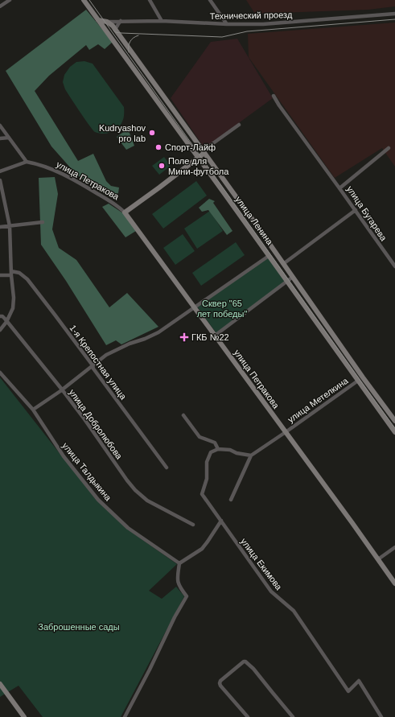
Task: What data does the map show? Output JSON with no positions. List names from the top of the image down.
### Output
{
  "streets": {
    "main road": ["улица Петракова", "улица Ленина"],
    "street": [
      "Технический проезд",
      "улица Бугарева",
      "1-я Крепостная улица",
      "улица Метелкина",
      "улица Добролюбова",
      "улица Талдыкина",
      "улица Екимова"
    ]
  },
  "crossings": [
    ["Технический проезд", "улица Ленина"],
    ["улица Петракова", "улица Метелкина"],
    ["улица Ленина", "улица Метелкина"]
  ],
  "parks": ["Сквер \"65 лет победы\"", "Заброшенные сады"],
  "places": {
    "other": ["Kudryashov pro lab", "Спорт-Лайф", "Поле для Мини-футбола"],
    "health": ["ГКБ №22"]
  }
}
